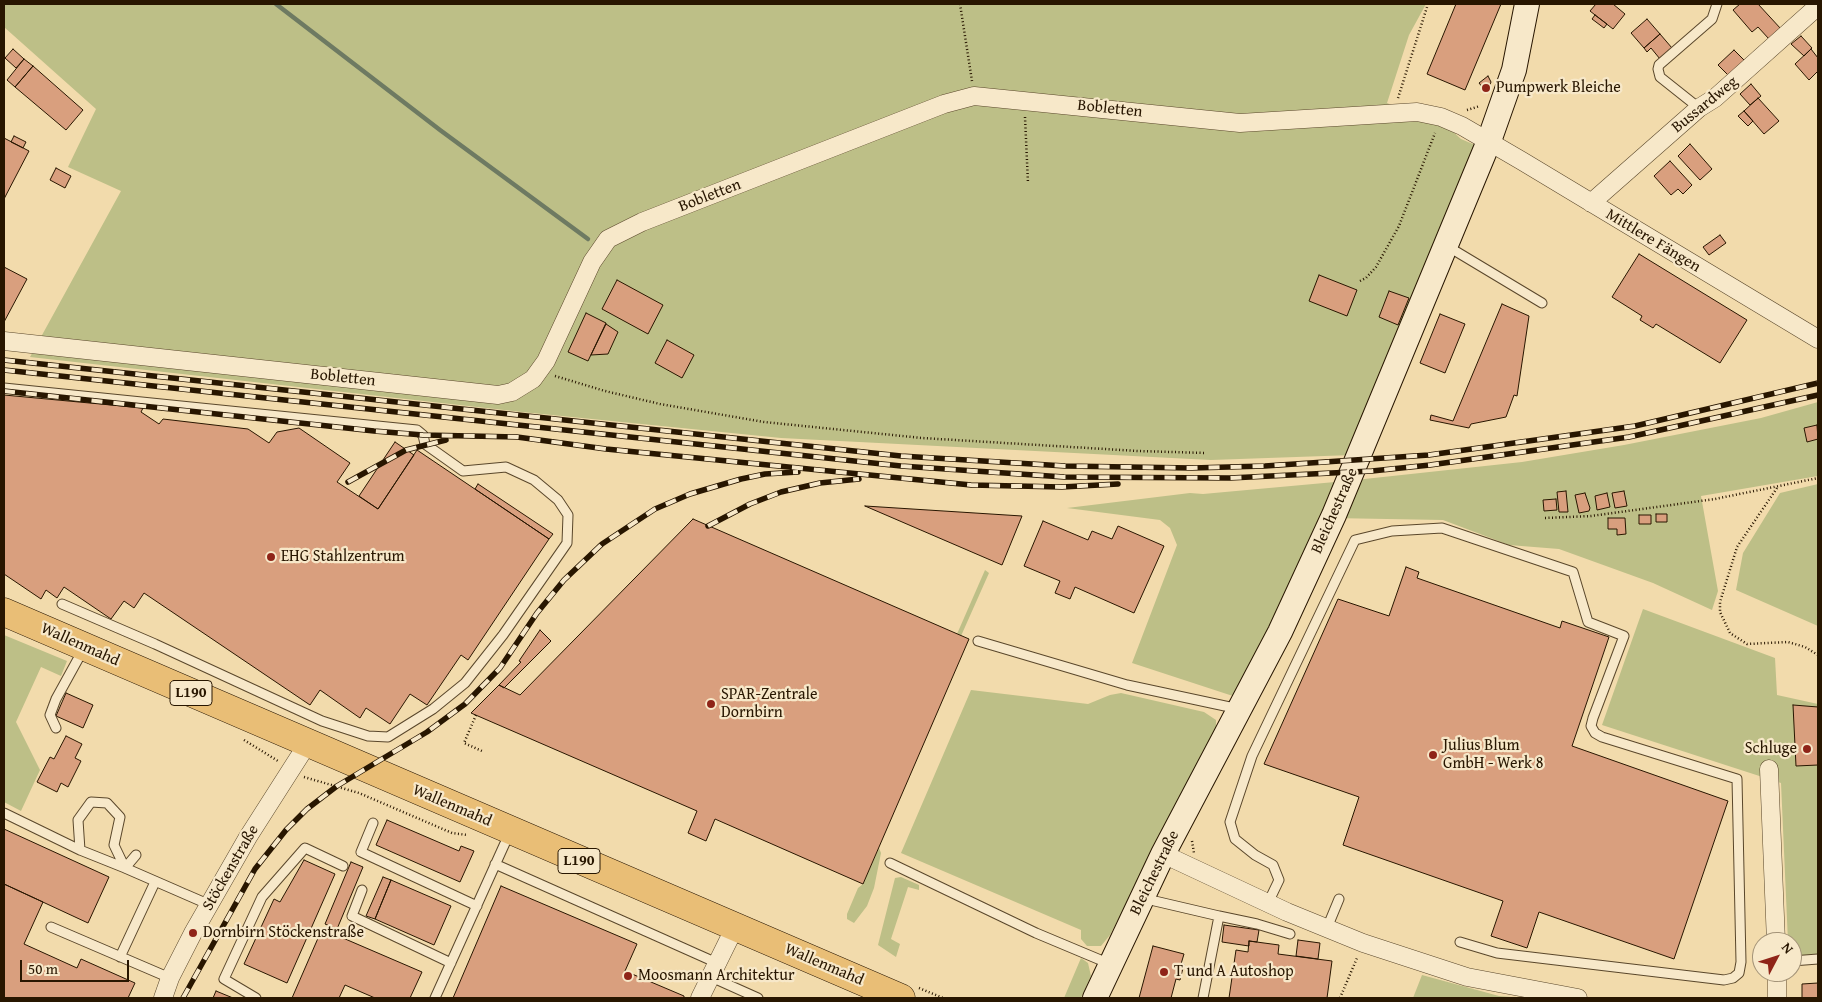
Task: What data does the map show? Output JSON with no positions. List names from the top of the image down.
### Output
{
  "streets": {
    "main road": ["Bleichestraße", "Wallenmahd", "L190"],
    "street": [
      "Bussardweg",
      "Bobletten",
      "Mittlere Fängen",
      "Stöckenstraße"
    ]
  },
  "crossings": [
    ["Bussardweg", "Mittlere Fängen"],
    ["Bobletten", "Mittlere Fängen"],
    ["Bobletten", "Bleichestraße"],
    ["Mittlere Fängen", "Bleichestraße"],
    ["Wallenmahd", "Stöckenstraße"]
  ],
  "places": [
    "Pumpwerk Bleiche",
    "EHG Stahlzentrum",
    "SPAR-Zentrale Dornbirn",
    "Schluge",
    "Julius Blum GmbH - Werk 8",
    "Dornbirn Stöckenstraße",
    "T und A Autoshop",
    "Moosmann Architektur"
  ],
  "scale_bar": "50 m",
  "north": "top right"
}
